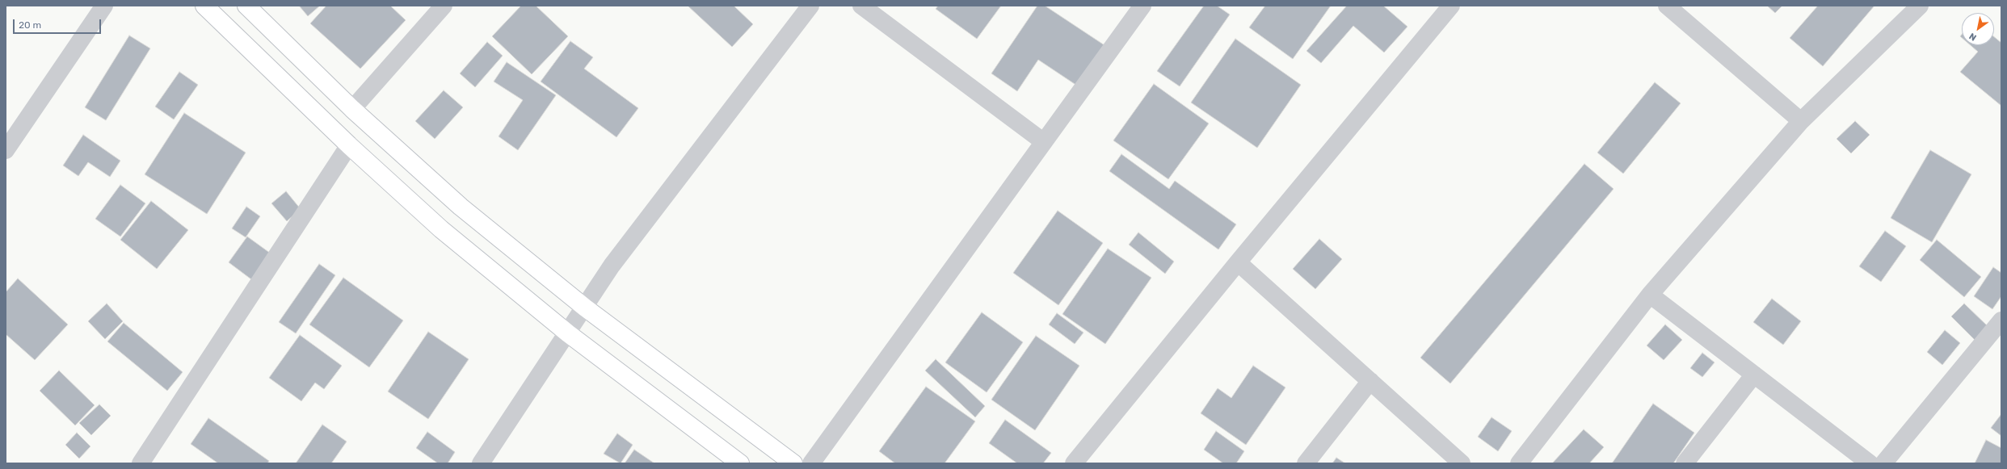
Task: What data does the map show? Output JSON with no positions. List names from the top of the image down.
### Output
{
  "scale_bar": "20 m",
  "north": "bottom left"
}
